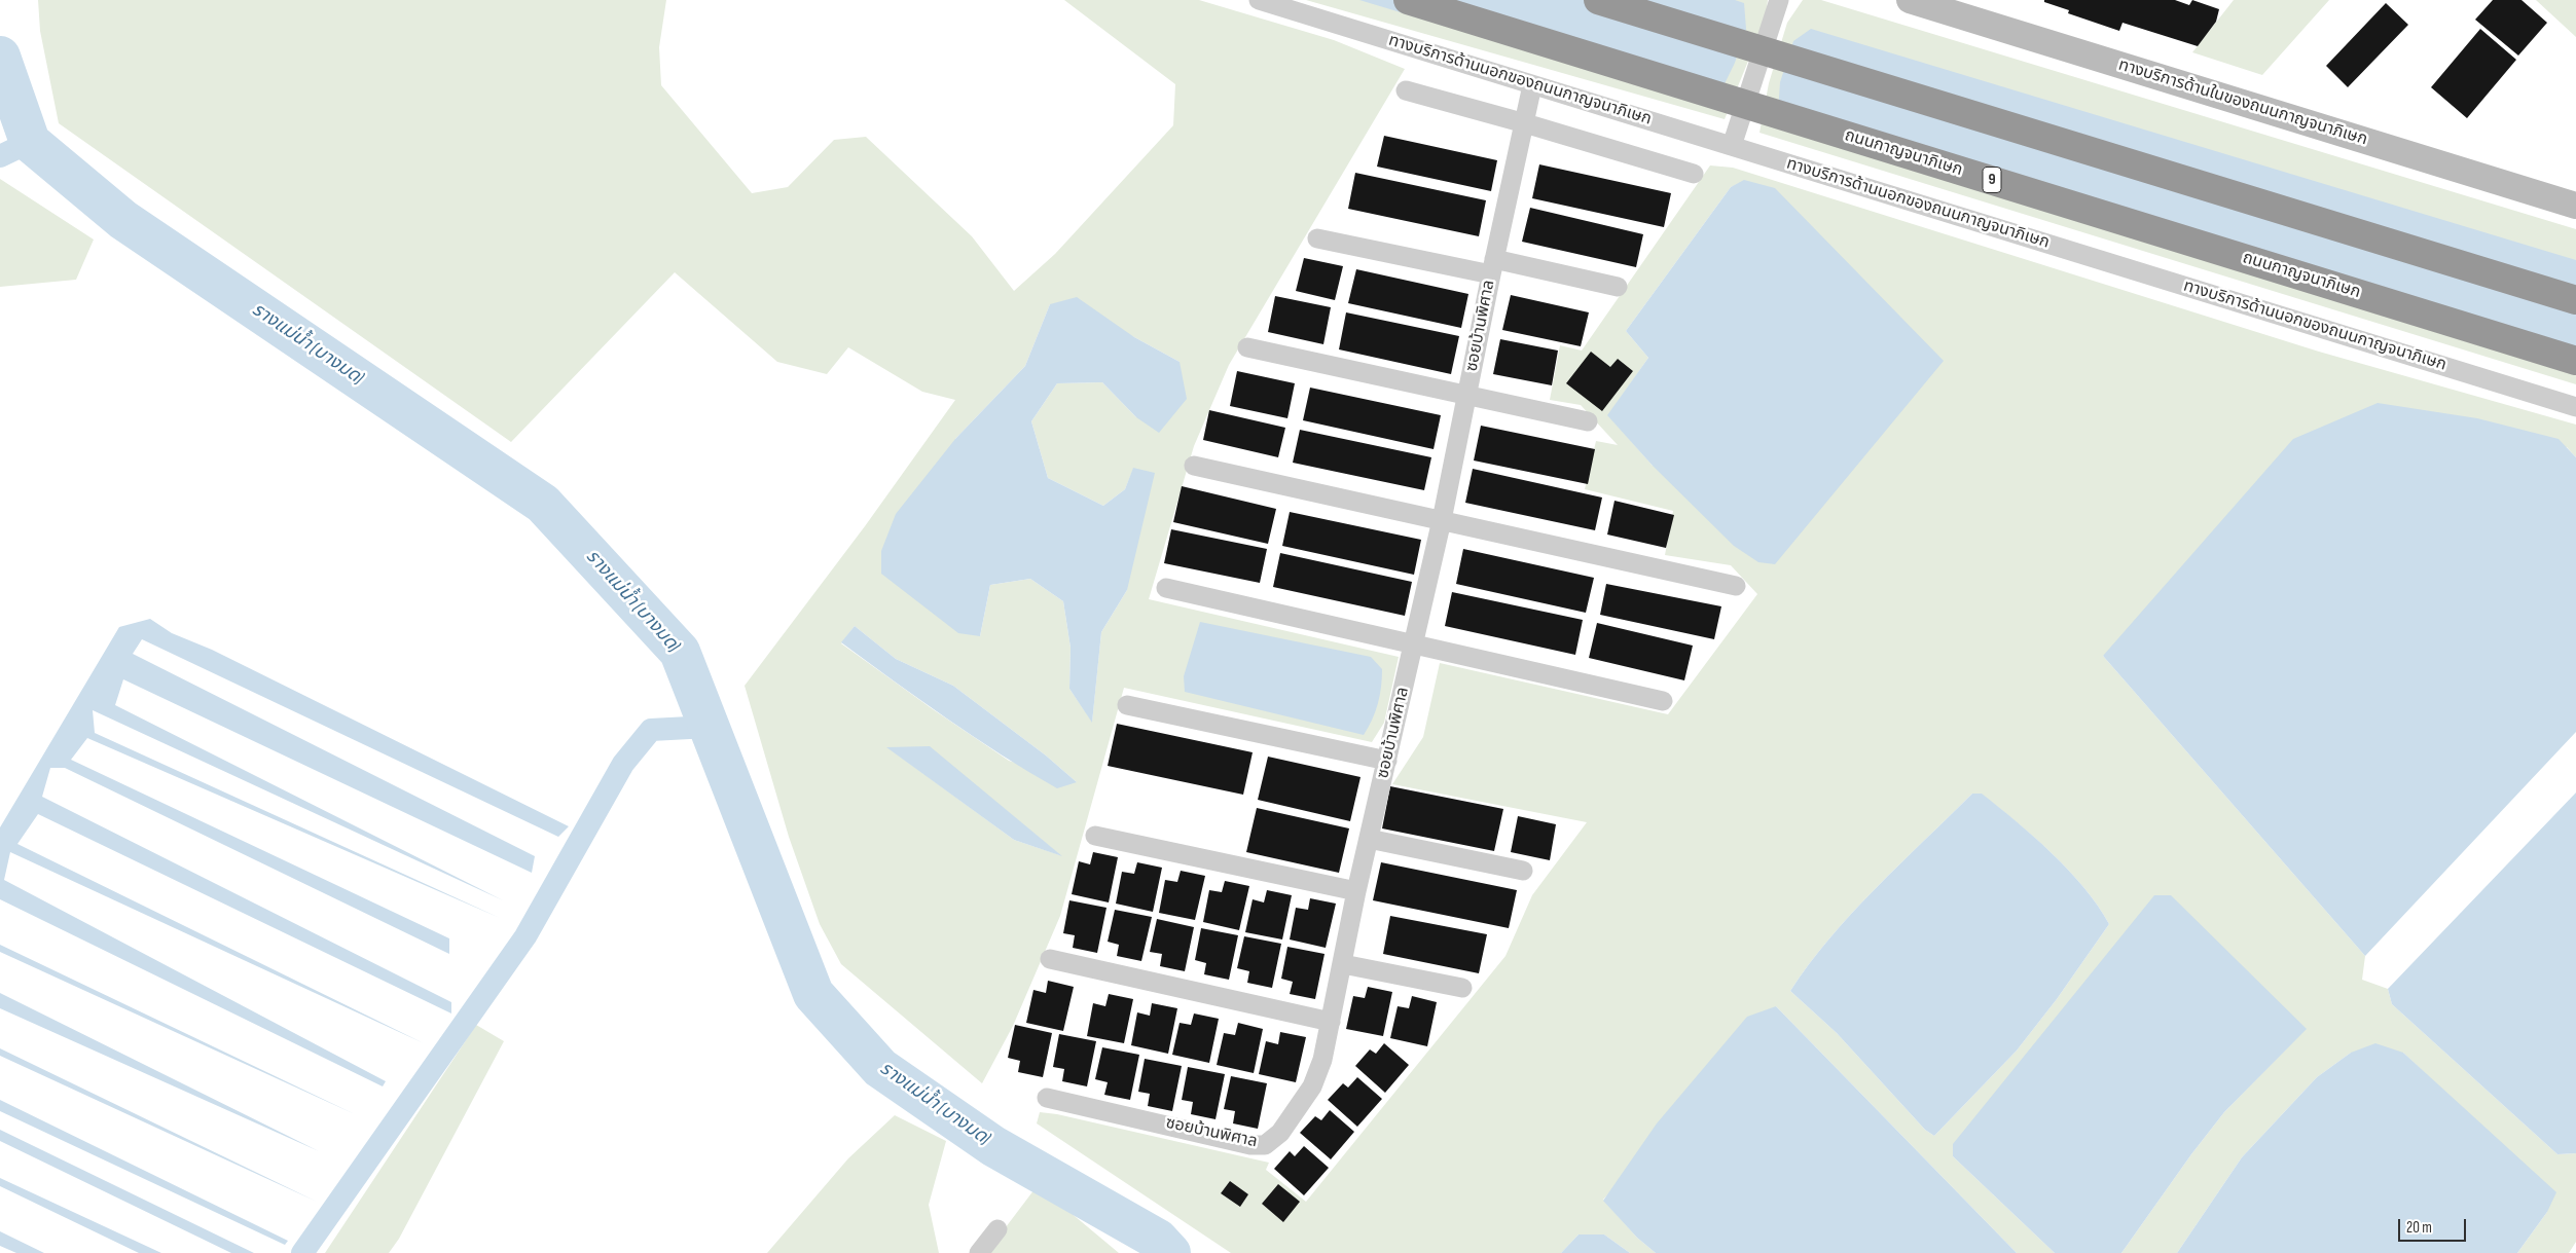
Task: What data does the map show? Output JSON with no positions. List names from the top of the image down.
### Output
{
  "streets": {
    "highway": ["ถนนกาญจนาภิเษก", "9"],
    "main road": ["ทางบริการด้านในของถนนกาญจนาภิเษก"],
    "street": ["ทางบริการด้านนอกของถนนกาญจนาภิเษก", "ซอยบ้านพิศาล"]
  },
  "crossings": [
    ["ทางบริการด้านนอกของถนนกาญจนาภิเษก", "ซอยบ้านพิศาล"]
  ],
  "water": ["รางแม่น้ำ (บางมด)"],
  "scale_bar": "20 m"
}
